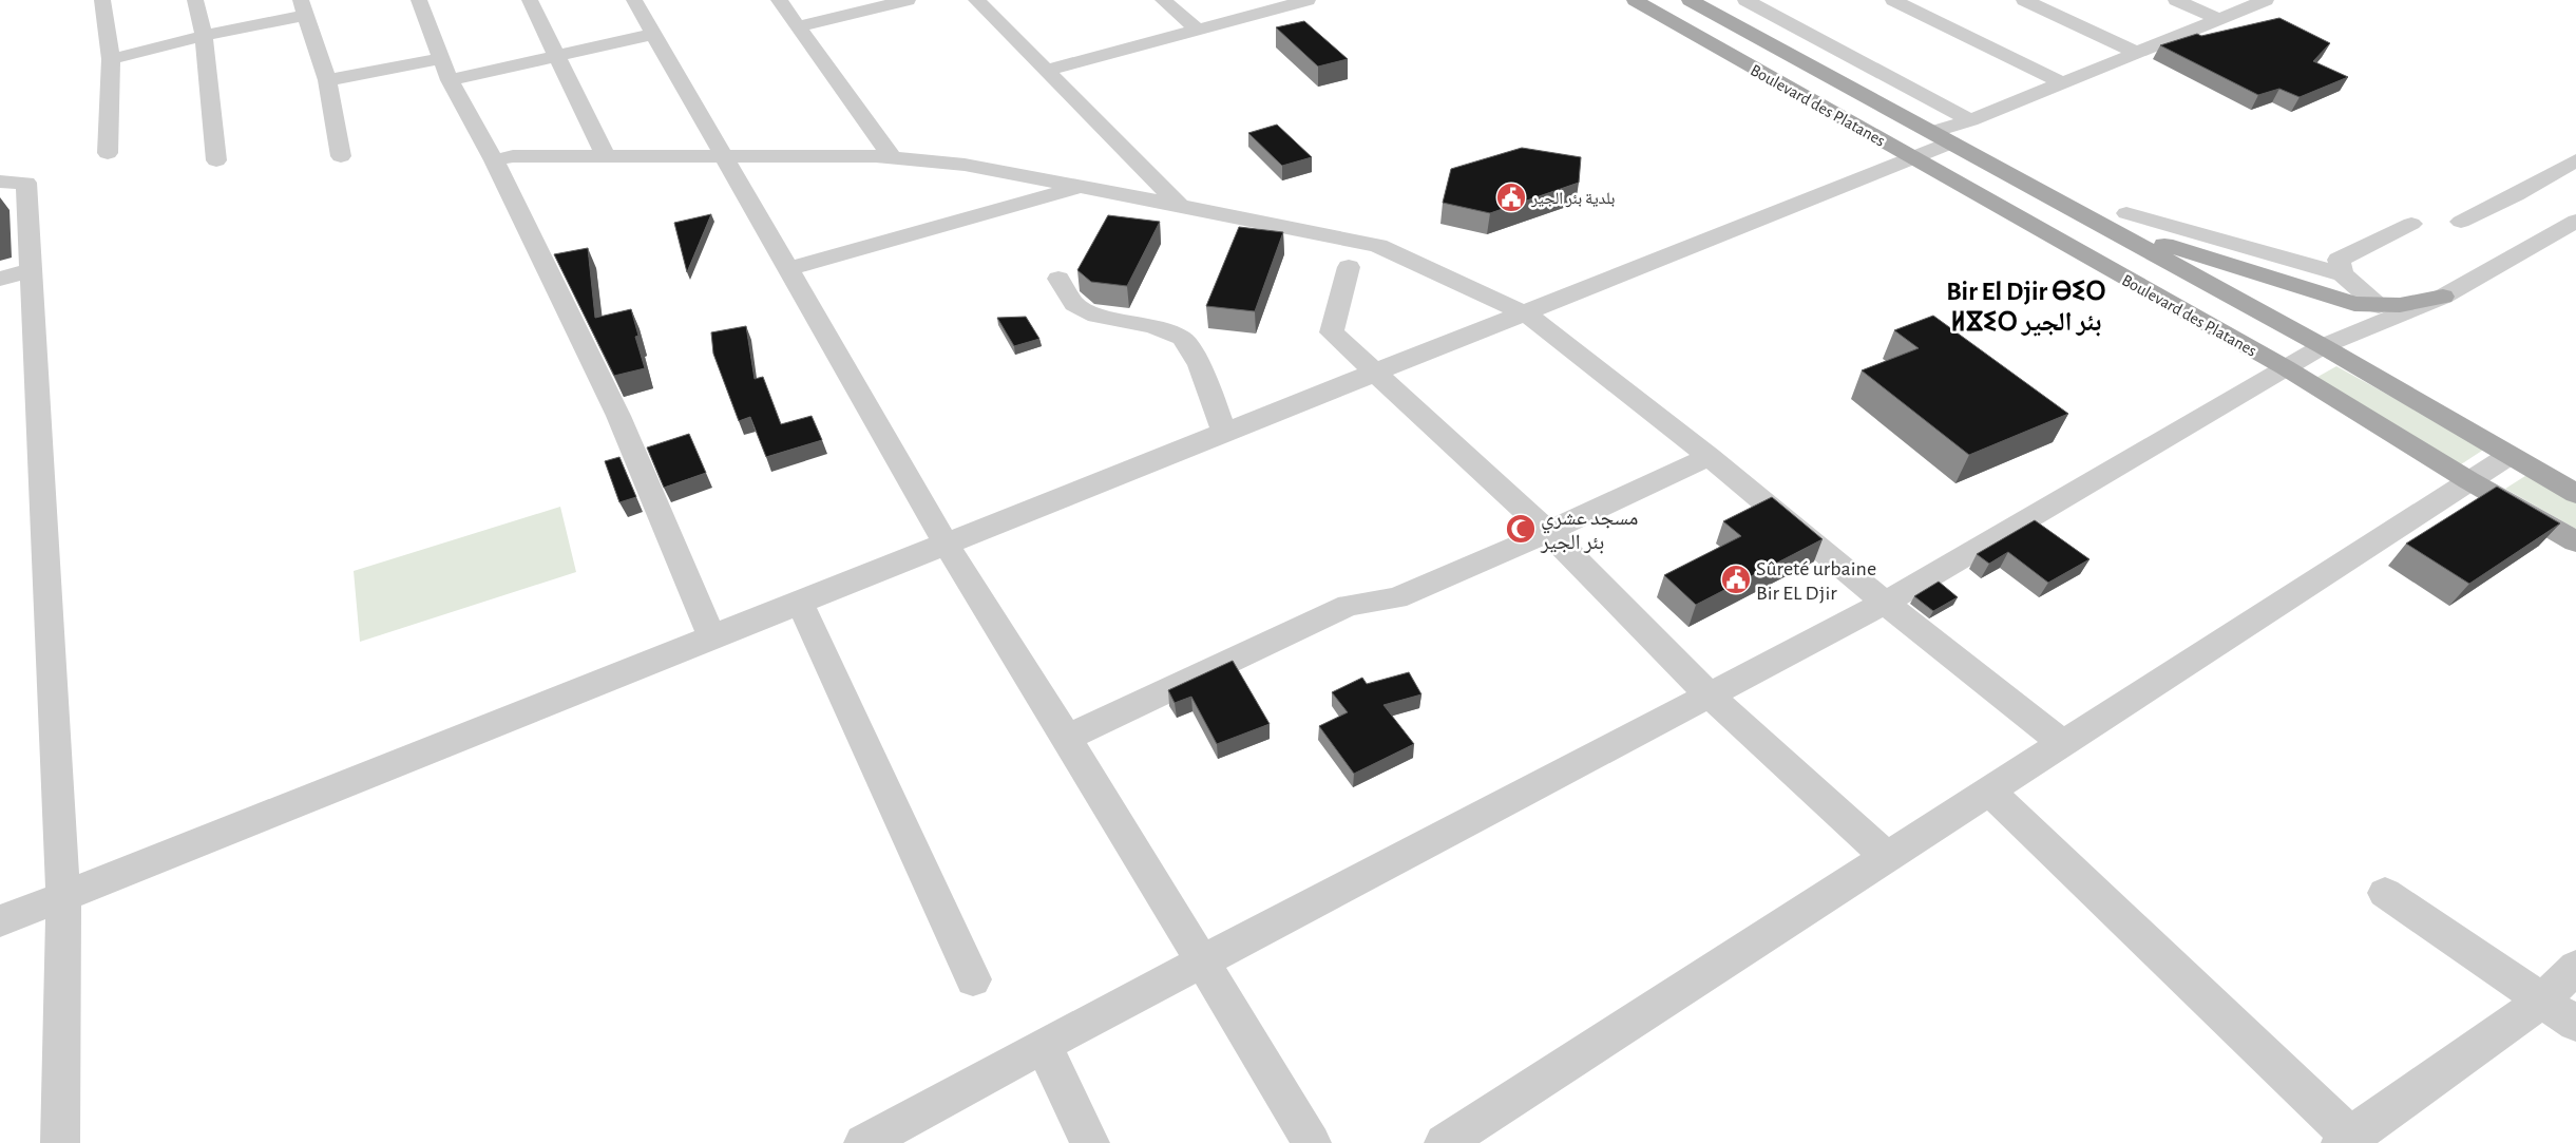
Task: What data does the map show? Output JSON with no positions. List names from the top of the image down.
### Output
{
  "streets": {
    "main road": ["Boulevard des Platanes"]
  },
  "districts": ["Bir El Djir ⴱⵉⵔ ⵍⴵⵉⵔ بئر الجير"],
  "places": {
    "public building": ["بلدية بئر الجير", "Sûreté urbaine Bir EL Djir"],
    "mosque": ["مسجد عشري بئر الجير"]
  }
}
